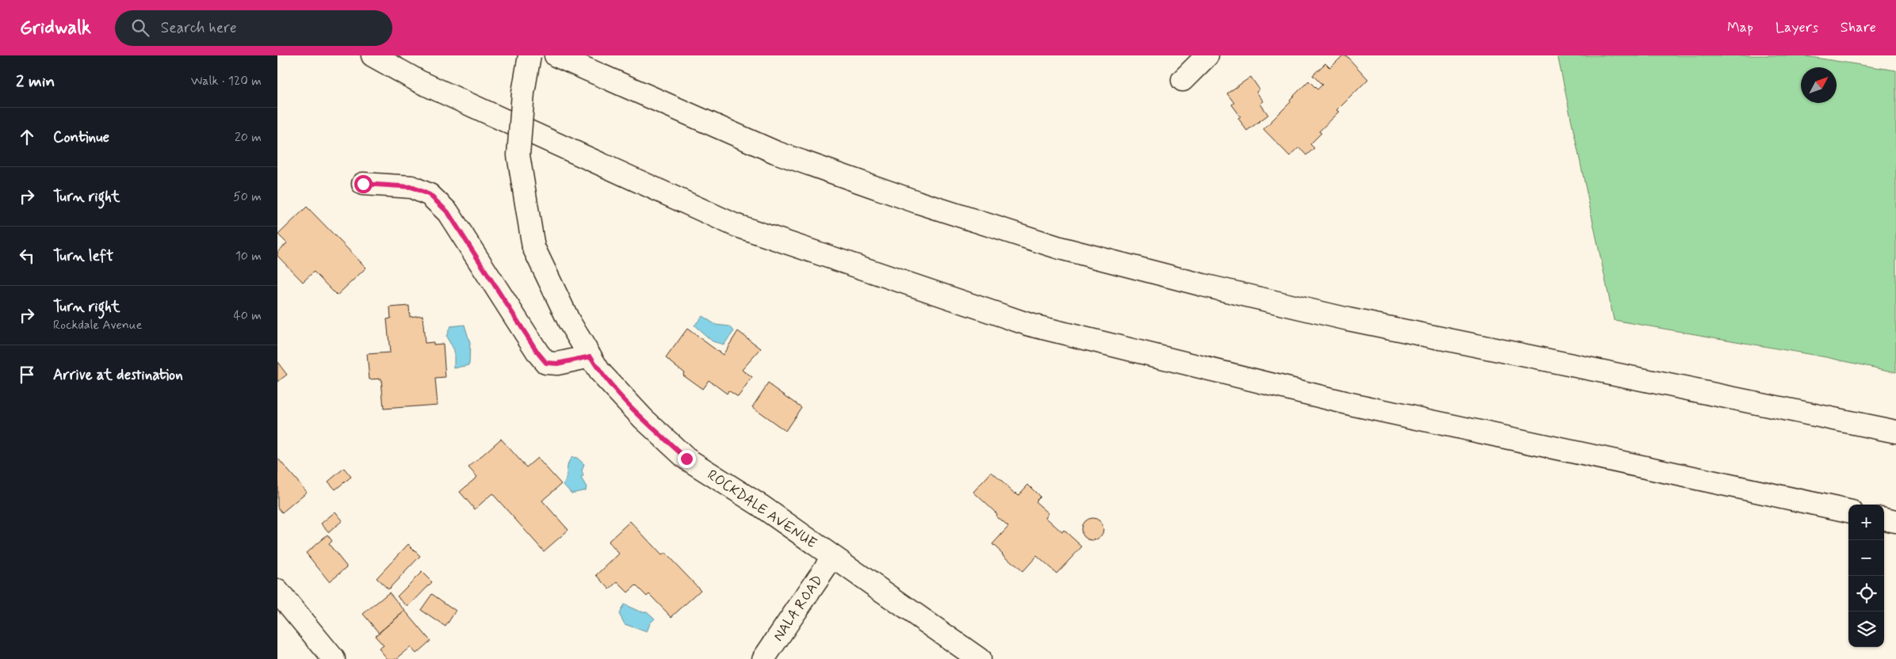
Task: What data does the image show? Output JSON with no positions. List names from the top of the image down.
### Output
{
  "streets": {
    "main road": ["ROCKDALE AVENUE", "NALA ROAD"]
  },
  "crossings": [
    ["ROCKDALE AVENUE", "NALA ROAD"]
  ],
  "north": "top right",
  "page": {
    "header": "Gridwalk",
    "search": "Search here",
    "nav": ["Map", "Layers", "Share"],
    "heading": ["2 min", "Walk · 120 m"],
    "list": [
      ["Continue", "20 m"],
      ["Turn right", "50 m"],
      ["Turn left", "10 m"],
      ["Turn right", "Rockdale Avenue", "40 m"],
      "Arrive at destination"
    ],
    "map_buttons": ["+", "−"]
  }
}
